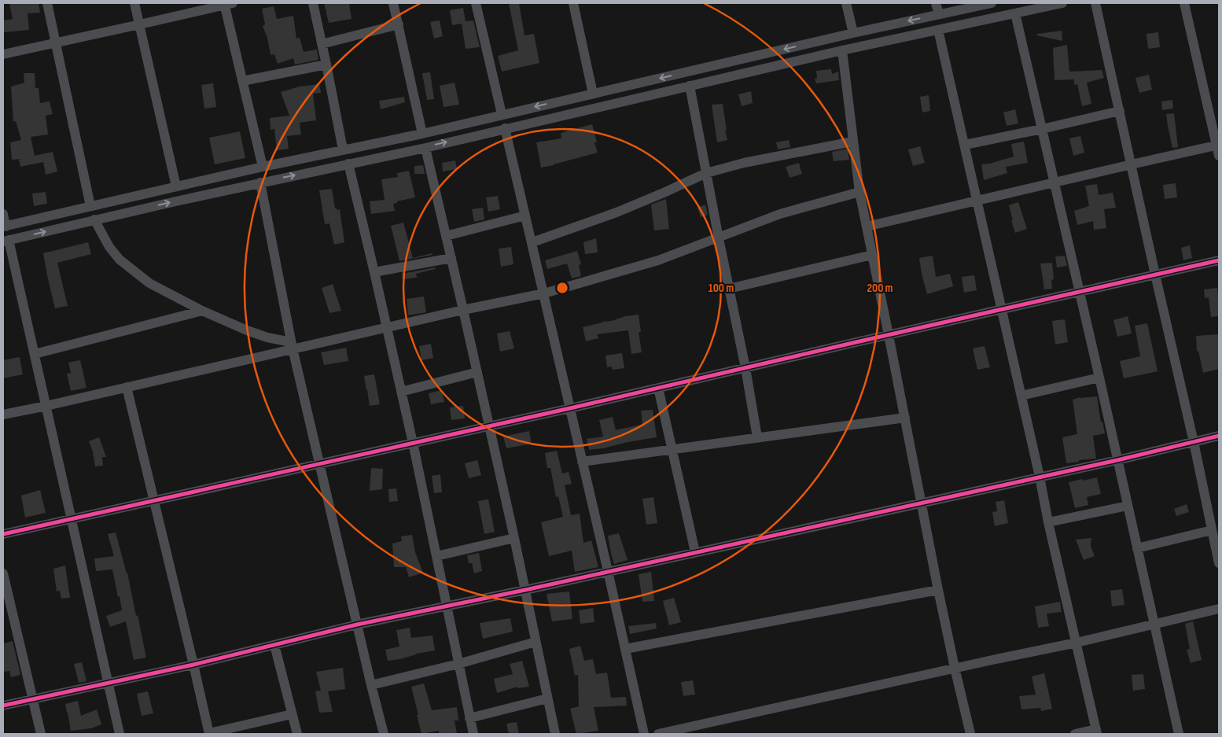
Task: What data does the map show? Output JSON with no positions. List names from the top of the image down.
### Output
{
  "rings": ["100 m", "200 m"]
}
